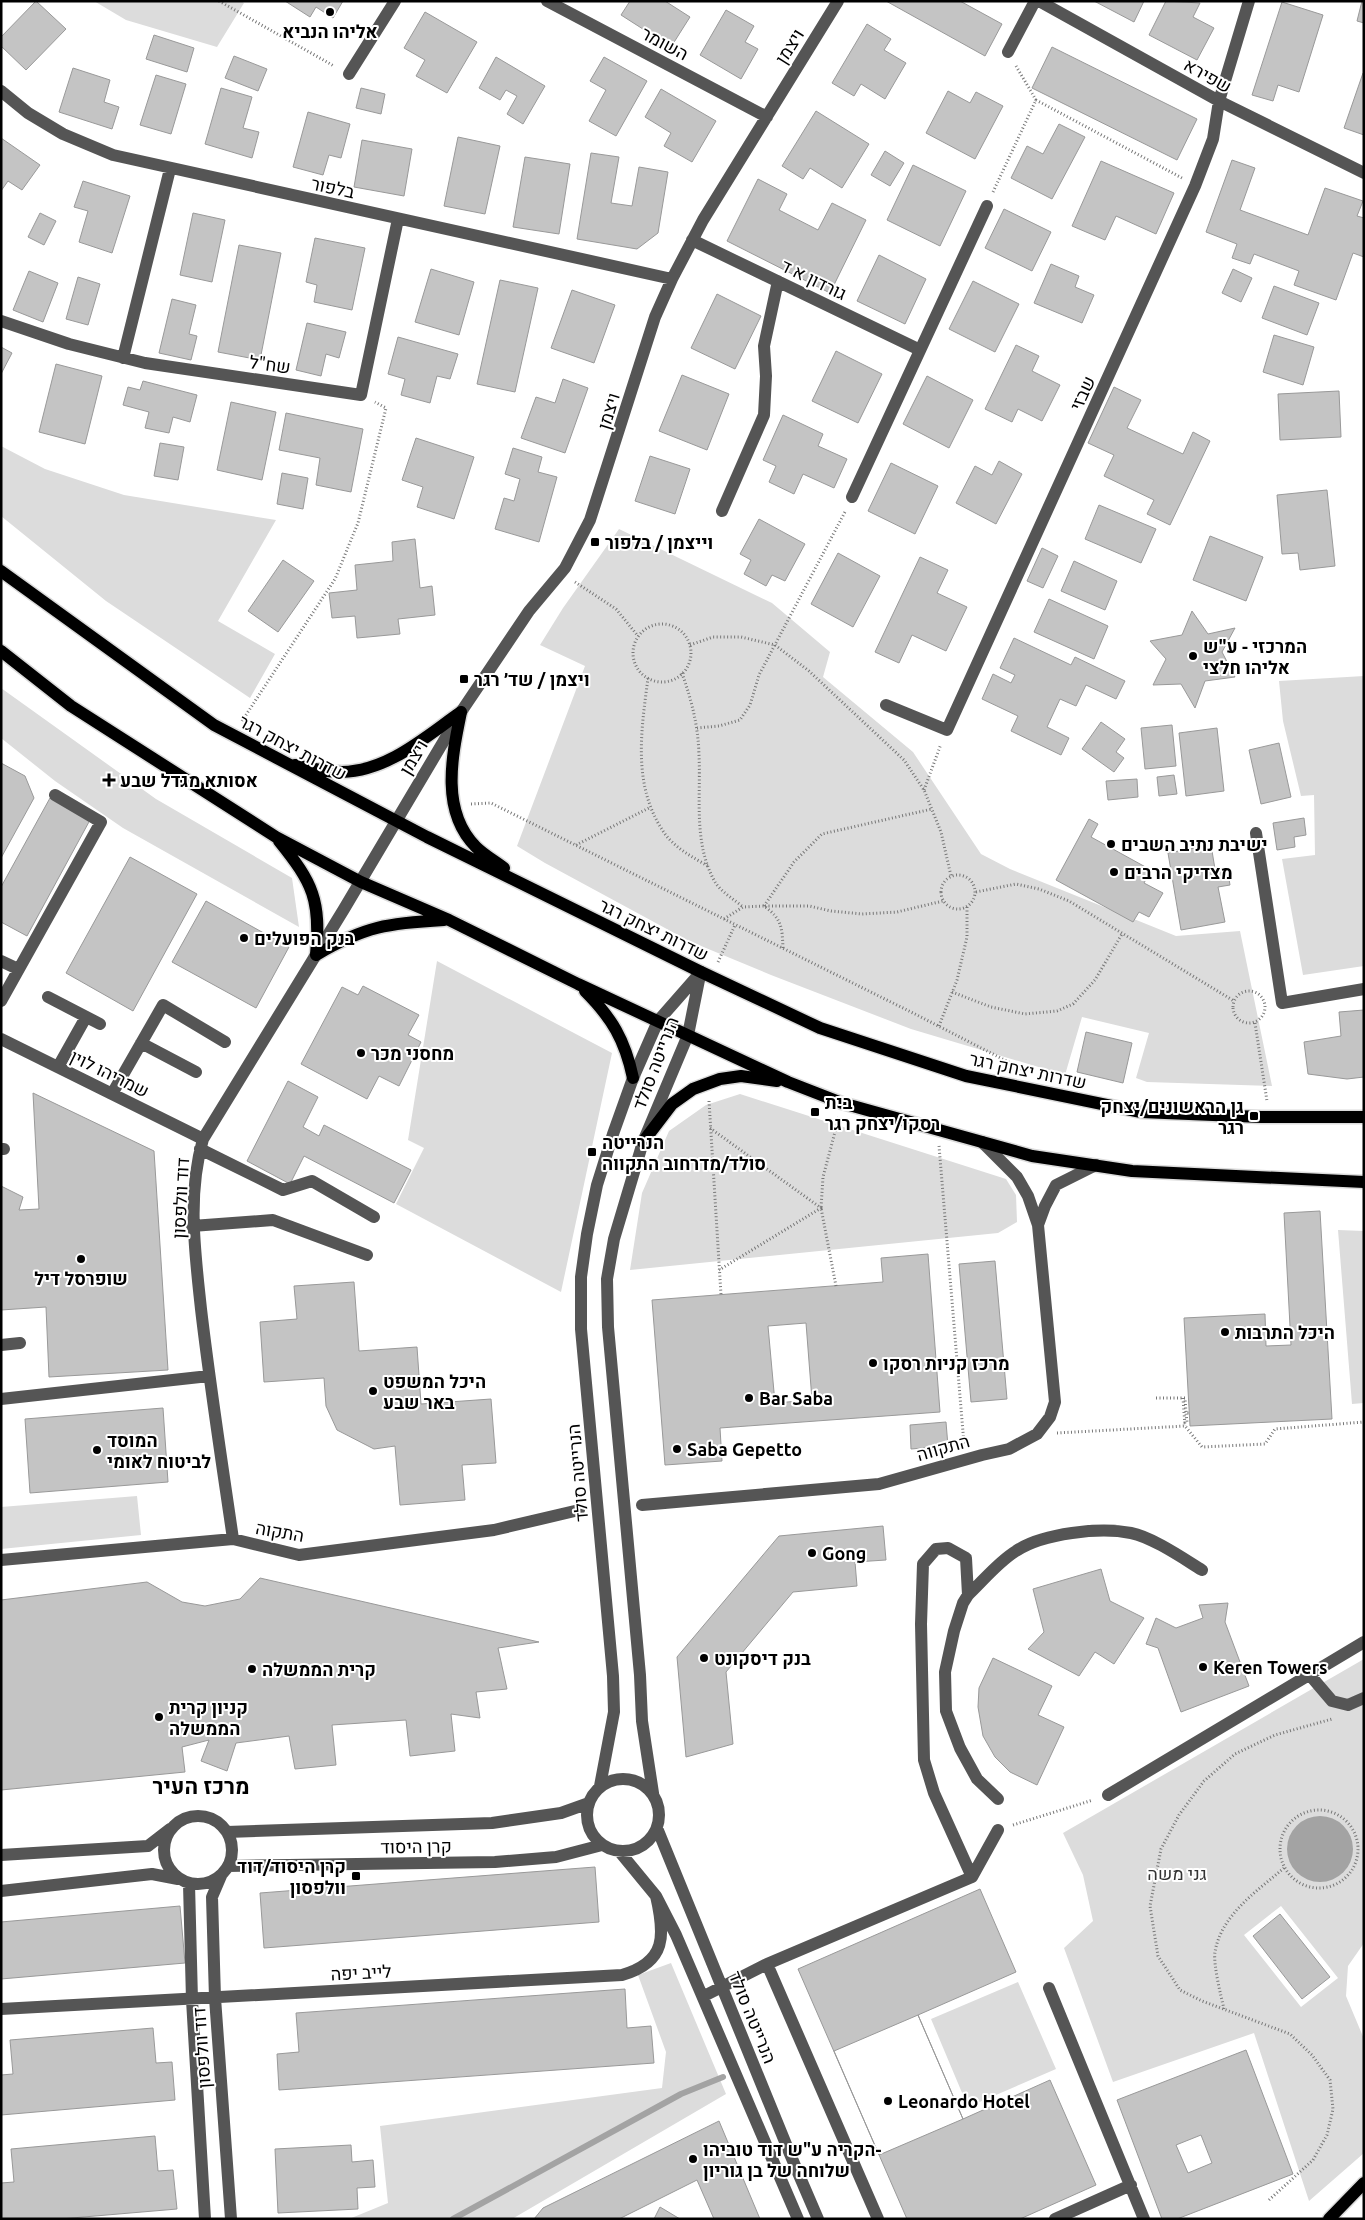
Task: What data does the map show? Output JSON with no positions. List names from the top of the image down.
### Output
{
  "streets": {
    "main road": ["שדרות יצחק רגר"],
    "street": [
      "השומר",
      "ויצמן",
      "שפירא",
      "בלפור",
      "גורדון א ד",
      "שח\"ל",
      "שבזי",
      "הנרייטה סולד",
      "שמריהו לוין",
      "דוד וולפסון",
      "התקווה",
      "התקוה",
      "קרן היסוד",
      "לייב יפה"
    ]
  },
  "crossings": [
    ["השומר", "ויצמן"],
    ["ויצמן", "בלפור"],
    ["ויצמן", "גורדון א ד"],
    ["ויצמן", "שדרות יצחק רגר"],
    ["ויצמן", "דוד וולפסון"],
    ["שפירא", "שבזי"],
    ["שדרות יצחק רגר", "הנרייטה סולד"],
    ["שדרות יצחק רגר", "דוד וולפסון"],
    ["הנרייטה סולד", "קרן היסוד"],
    ["הנרייטה סולד", "לייב יפה"],
    ["שמריהו לוין", "דוד וולפסון"],
    ["דוד וולפסון", "התקוה"],
    ["דוד וולפסון", "קרן היסוד"],
    ["דוד וולפסון", "לייב יפה"]
  ],
  "districts": ["מרכז העיר"],
  "parks": ["גני משה"],
  "places": {
    "other": [
      "אליהו הנביא",
      "המרכזי - ע\"ש אליהו חלצי",
      "ישיבת נתיב השבים",
      "מצדיקי הרבים",
      "בנק הפועלים",
      "מחסני מכר",
      "שופרסל דיל",
      "היכל התרבות",
      "מרכז קניות רסקו",
      "היכל המשפט באר שבע",
      "Bar Saba",
      "Saba Gepetto",
      "המוסד לביטוח לאומי",
      "Gong",
      "בנק דיסקונט",
      "Keren Towers",
      "קרית הממשלה",
      "קניון קרית הממשלה",
      "Leonardo Hotel",
      "הקריה ע\"ש דוד טוביהו- שלוחה של בן גוריון"
    ],
    "transit": [
      "וייצמן / בלפור",
      "ויצמן / שד׳ רגר",
      "בית רסקו/יצחק רגר",
      "גן הראשונים/יצחק רגר",
      "הנרייטה סולד/מדרחוב התקווה",
      "קרן היסוד/דוד וולפסון"
    ],
    "health": ["אסותא מגדל שבע"]
  }
}
